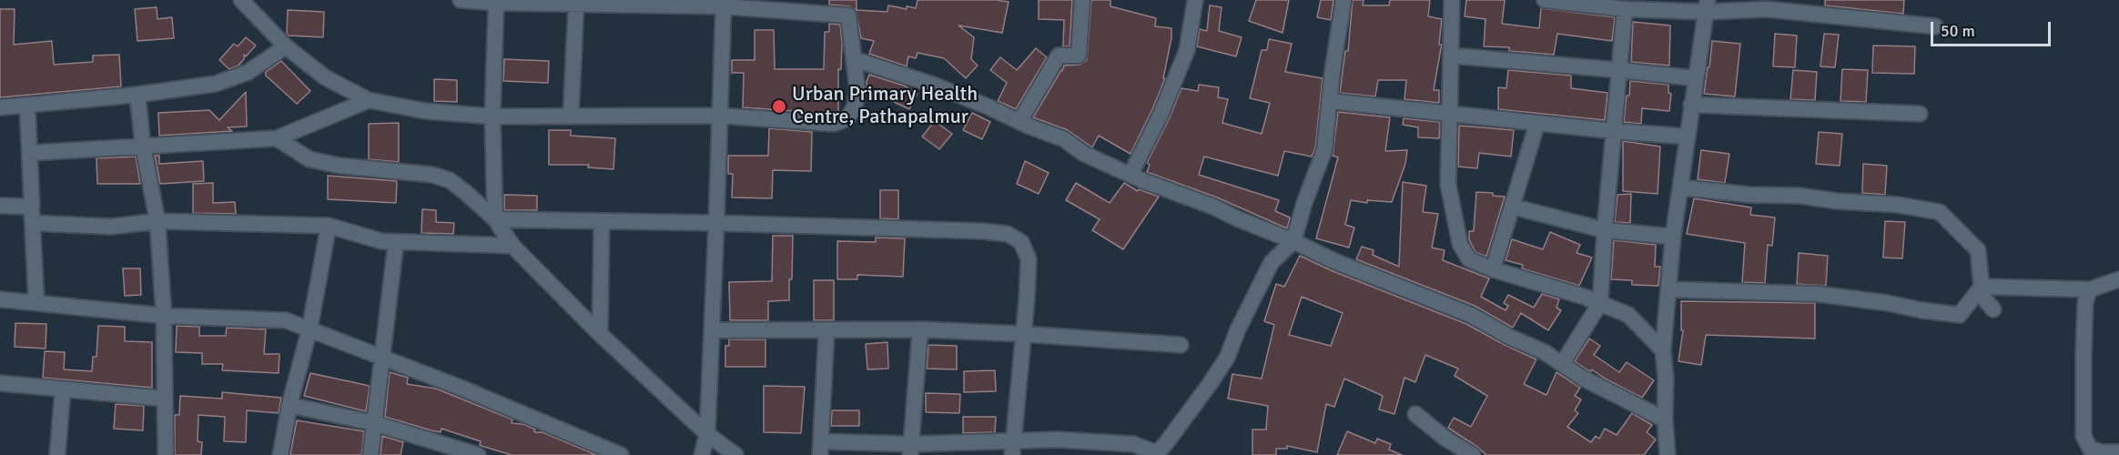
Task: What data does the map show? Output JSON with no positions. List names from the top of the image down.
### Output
{
  "places": ["Urban Primary Health Centre, Pathapalmur"],
  "scale_bar": "50 m"
}
